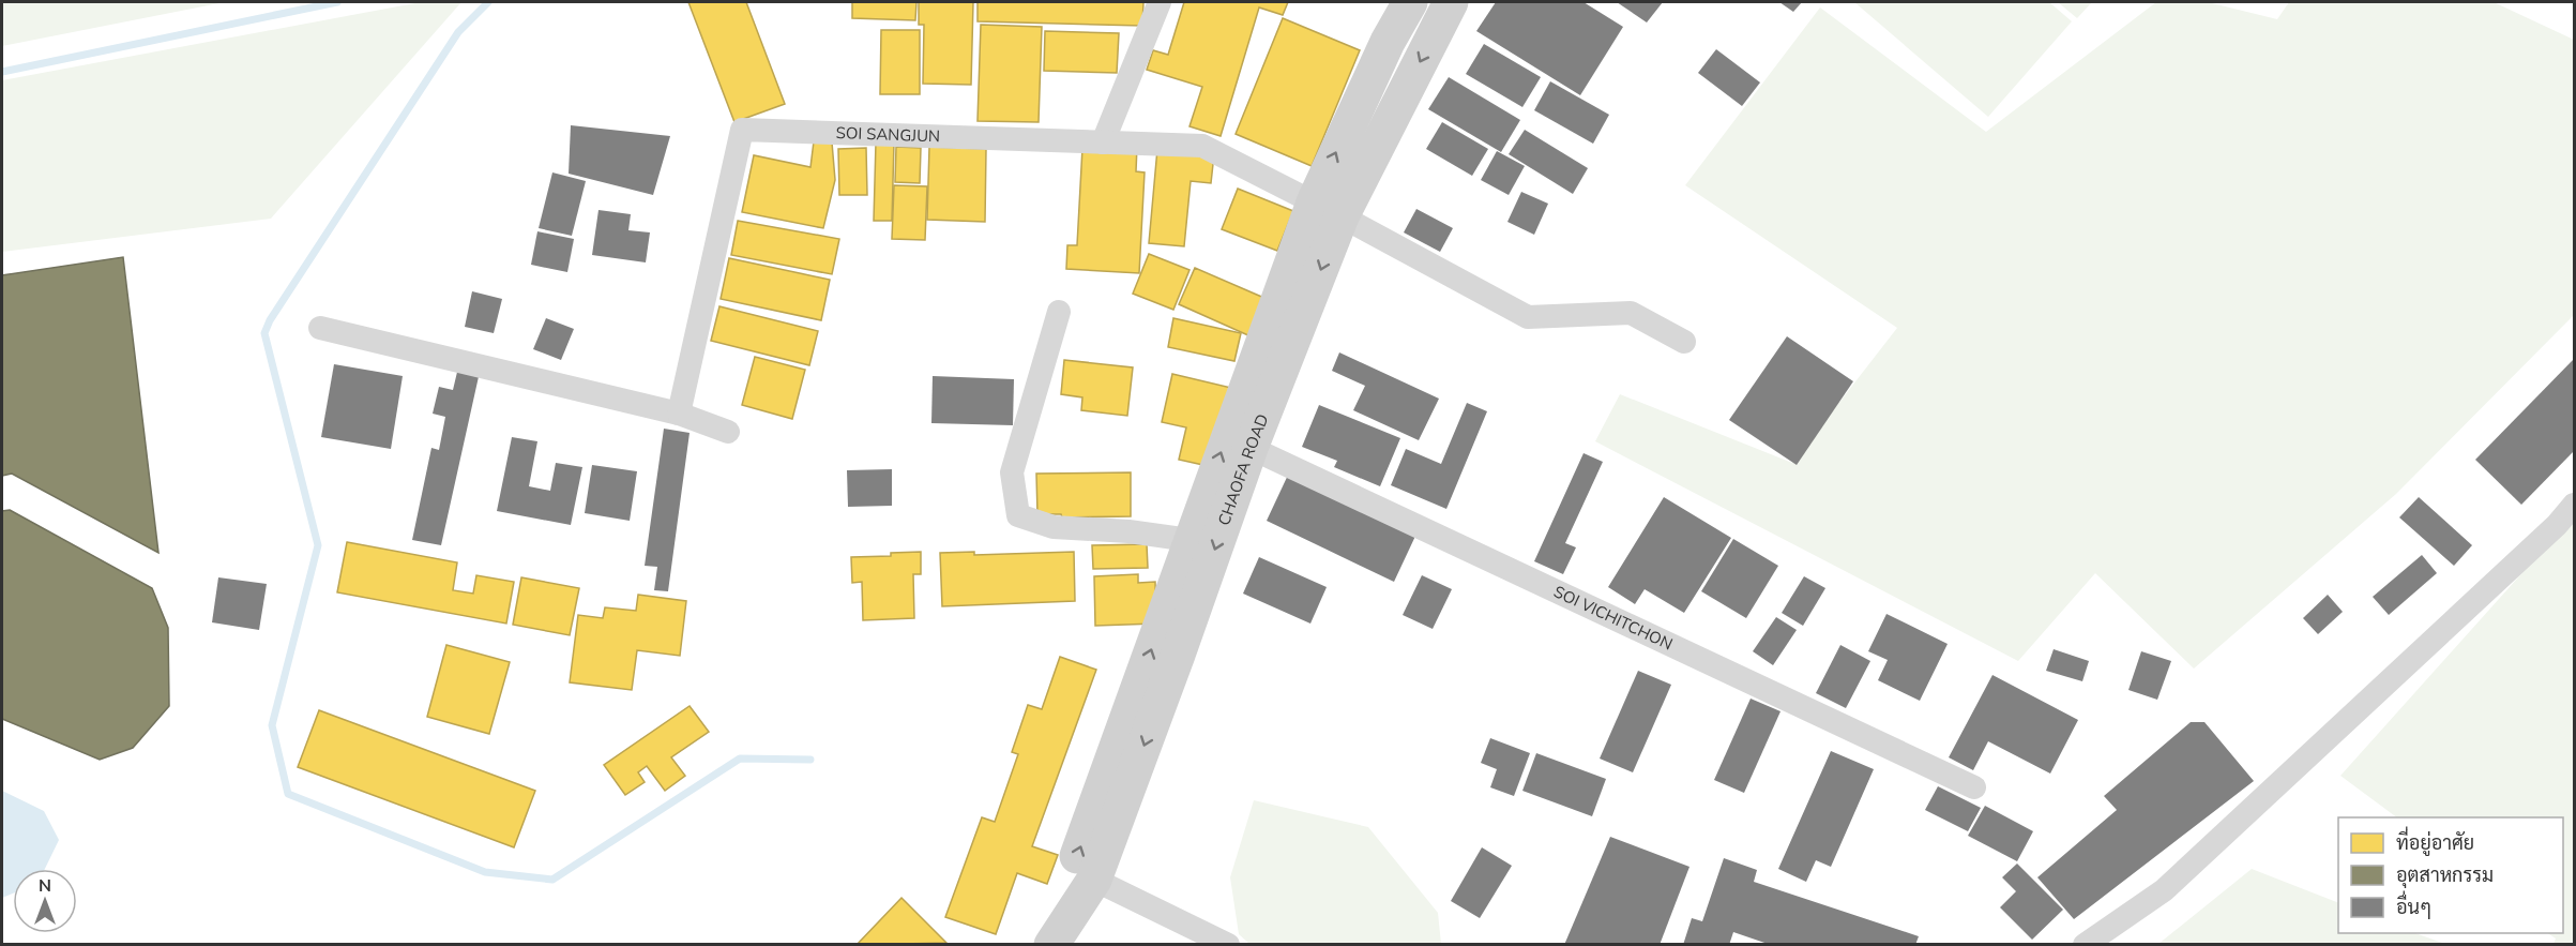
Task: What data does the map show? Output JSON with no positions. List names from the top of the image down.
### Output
{
  "streets": {
    "main road": ["CHAOFA ROAD"],
    "street": ["SOI SANGJUN", "SOI VICHITCHON"]
  },
  "crossings": [
    ["SOI SANGJUN", "CHAOFA ROAD"],
    ["CHAOFA ROAD", "SOI VICHITCHON"]
  ],
  "legend": ["ที่อยู่อาศัย", "อุตสาหกรรม", "อื่นๆ"],
  "north": "top"
}
